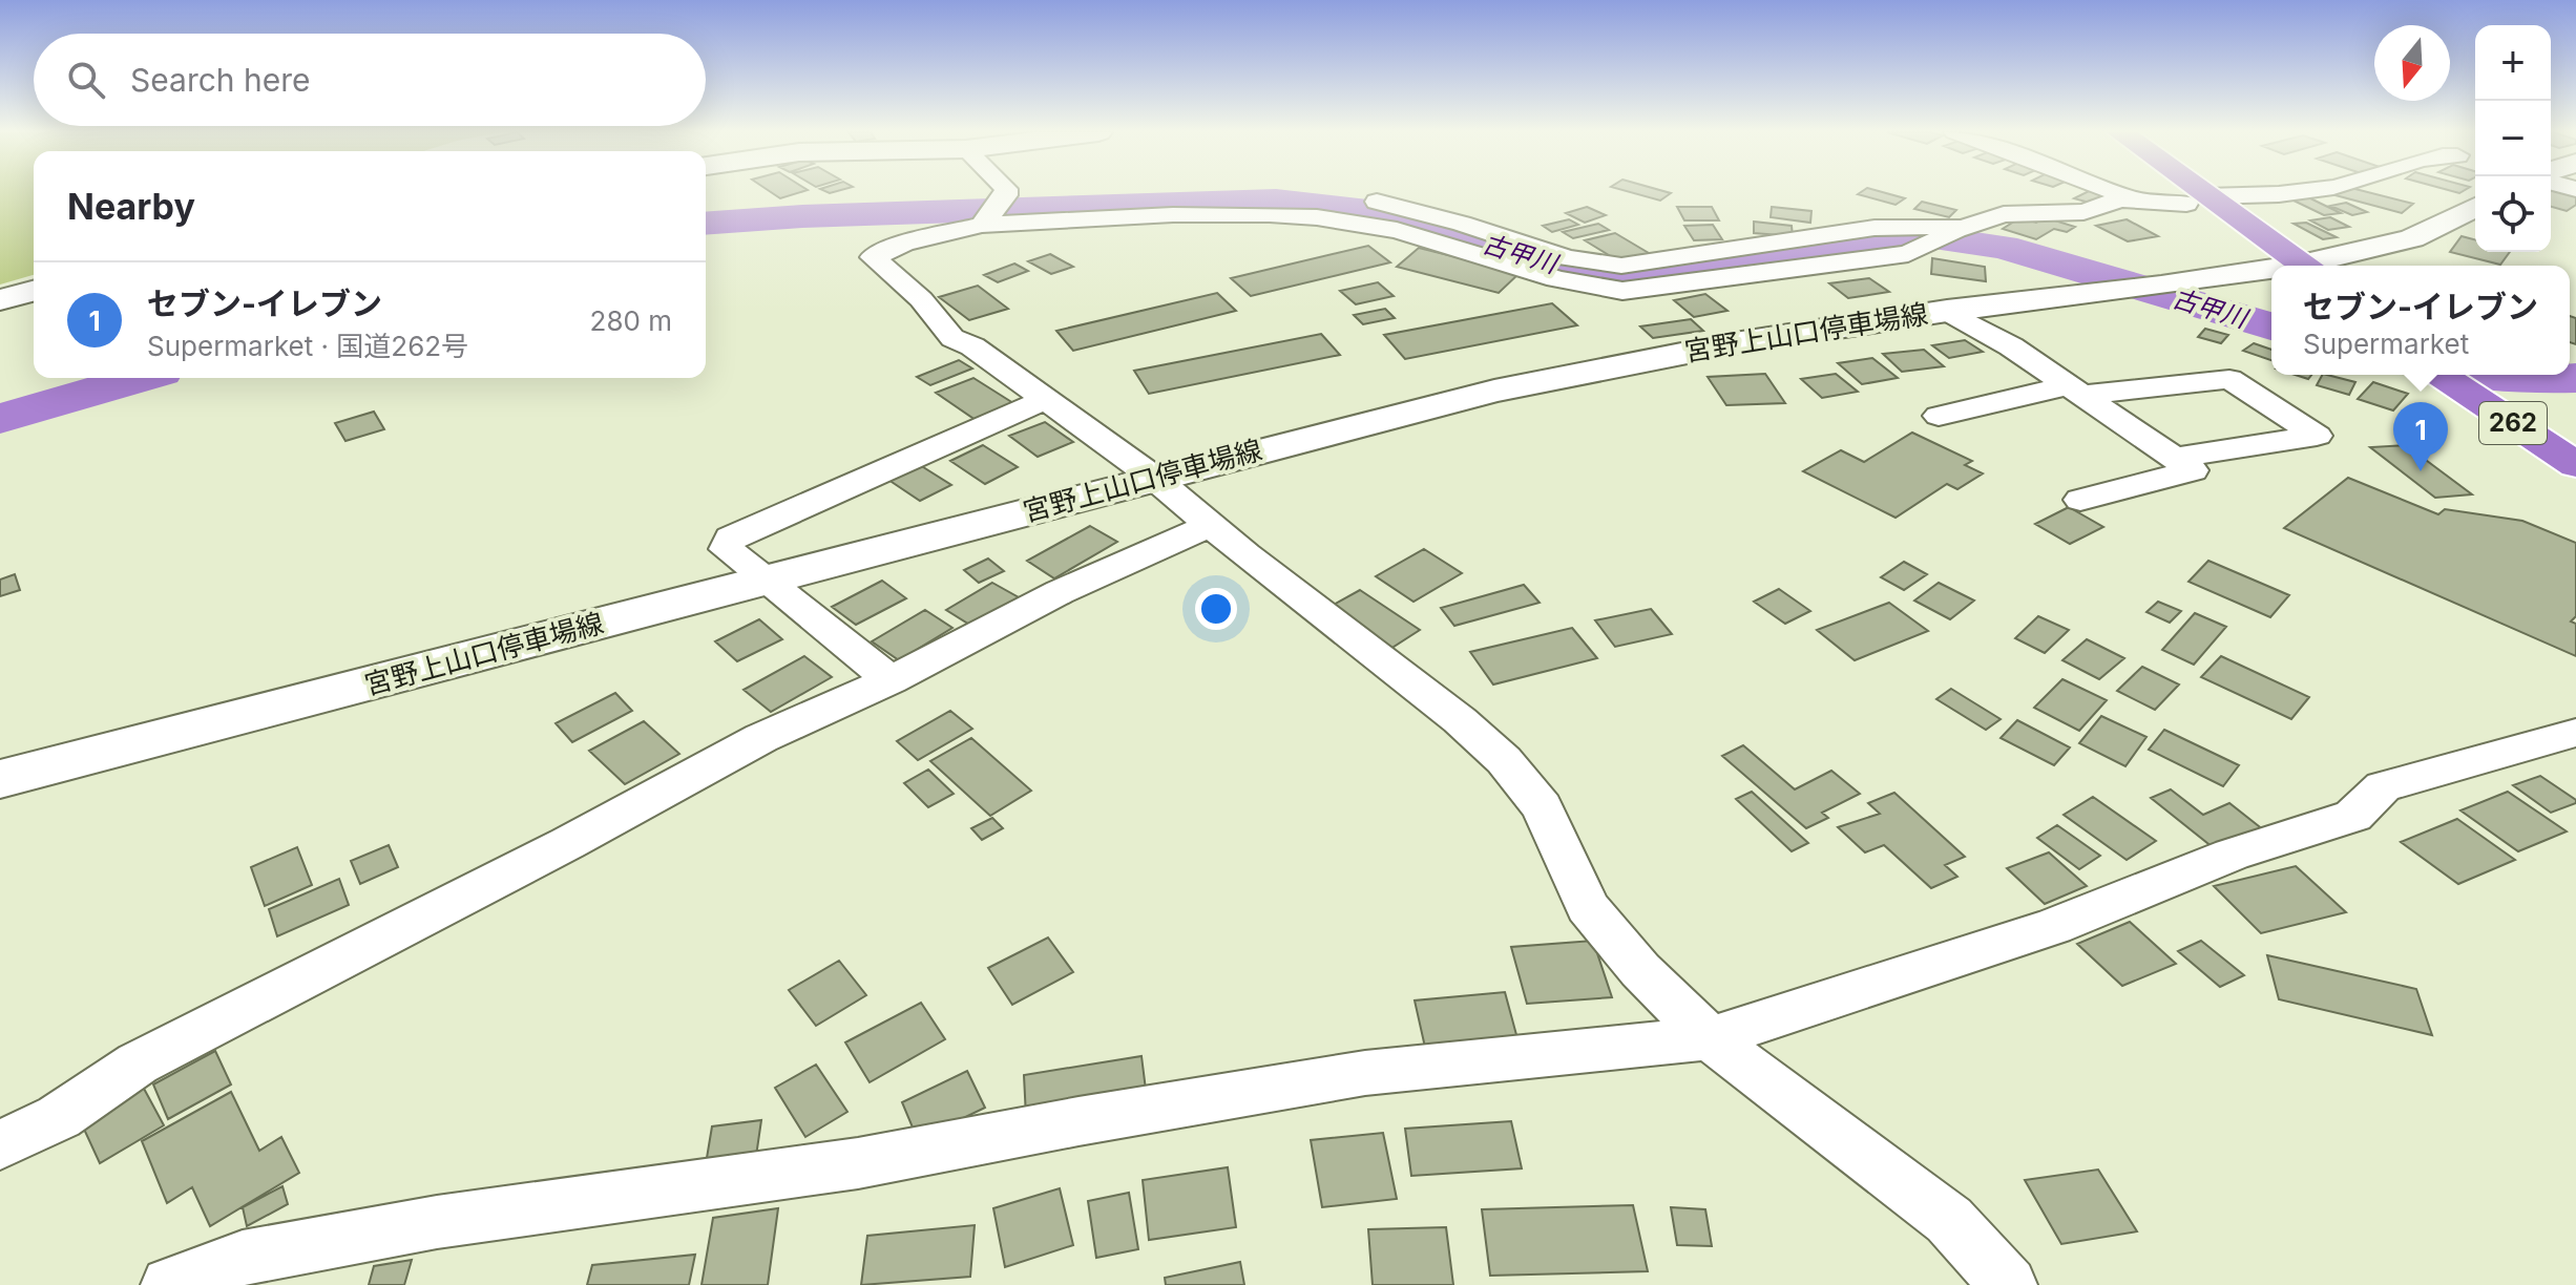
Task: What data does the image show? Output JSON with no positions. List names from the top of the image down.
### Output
{
  "streets": {
    "highway": ["262"],
    "main road": ["宮野上山口停車場線"]
  },
  "water": ["古甲川"],
  "north": "bottom",
  "page": {
    "map_buttons": ["+", "−"],
    "search": "Search here",
    "heading": "Nearby",
    "list": [
      {
        "mark": "1",
        "name": "セブン-イレブン",
        "note": "Supermarket · 国道262号",
        "value": "280 m"
      }
    ],
    "popup": ["セブン-イレブン", "Supermarket"],
    "pins": "1"
  }
}
